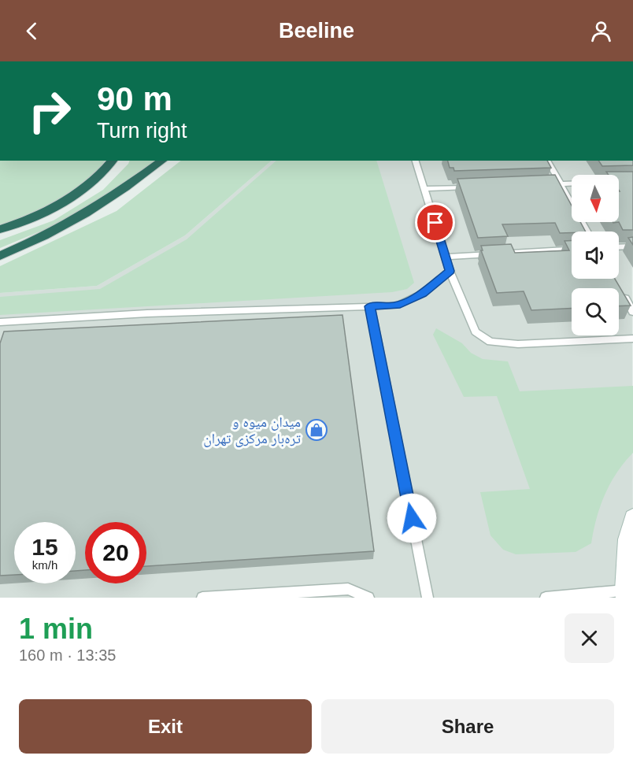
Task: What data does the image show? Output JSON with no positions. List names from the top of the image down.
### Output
{
  "places": {
    "shop": ["میدان میوه و تره‌بار مرکزی تهران"]
  },
  "north": "bottom",
  "page": {
    "header": "Beeline",
    "turn": ["90 m", "Turn right"],
    "speed": "15 km/h",
    "limit": "20",
    "heading": ["1 min", "160 m · 13:35"],
    "buttons": ["Exit", "Share"]
  }
}
